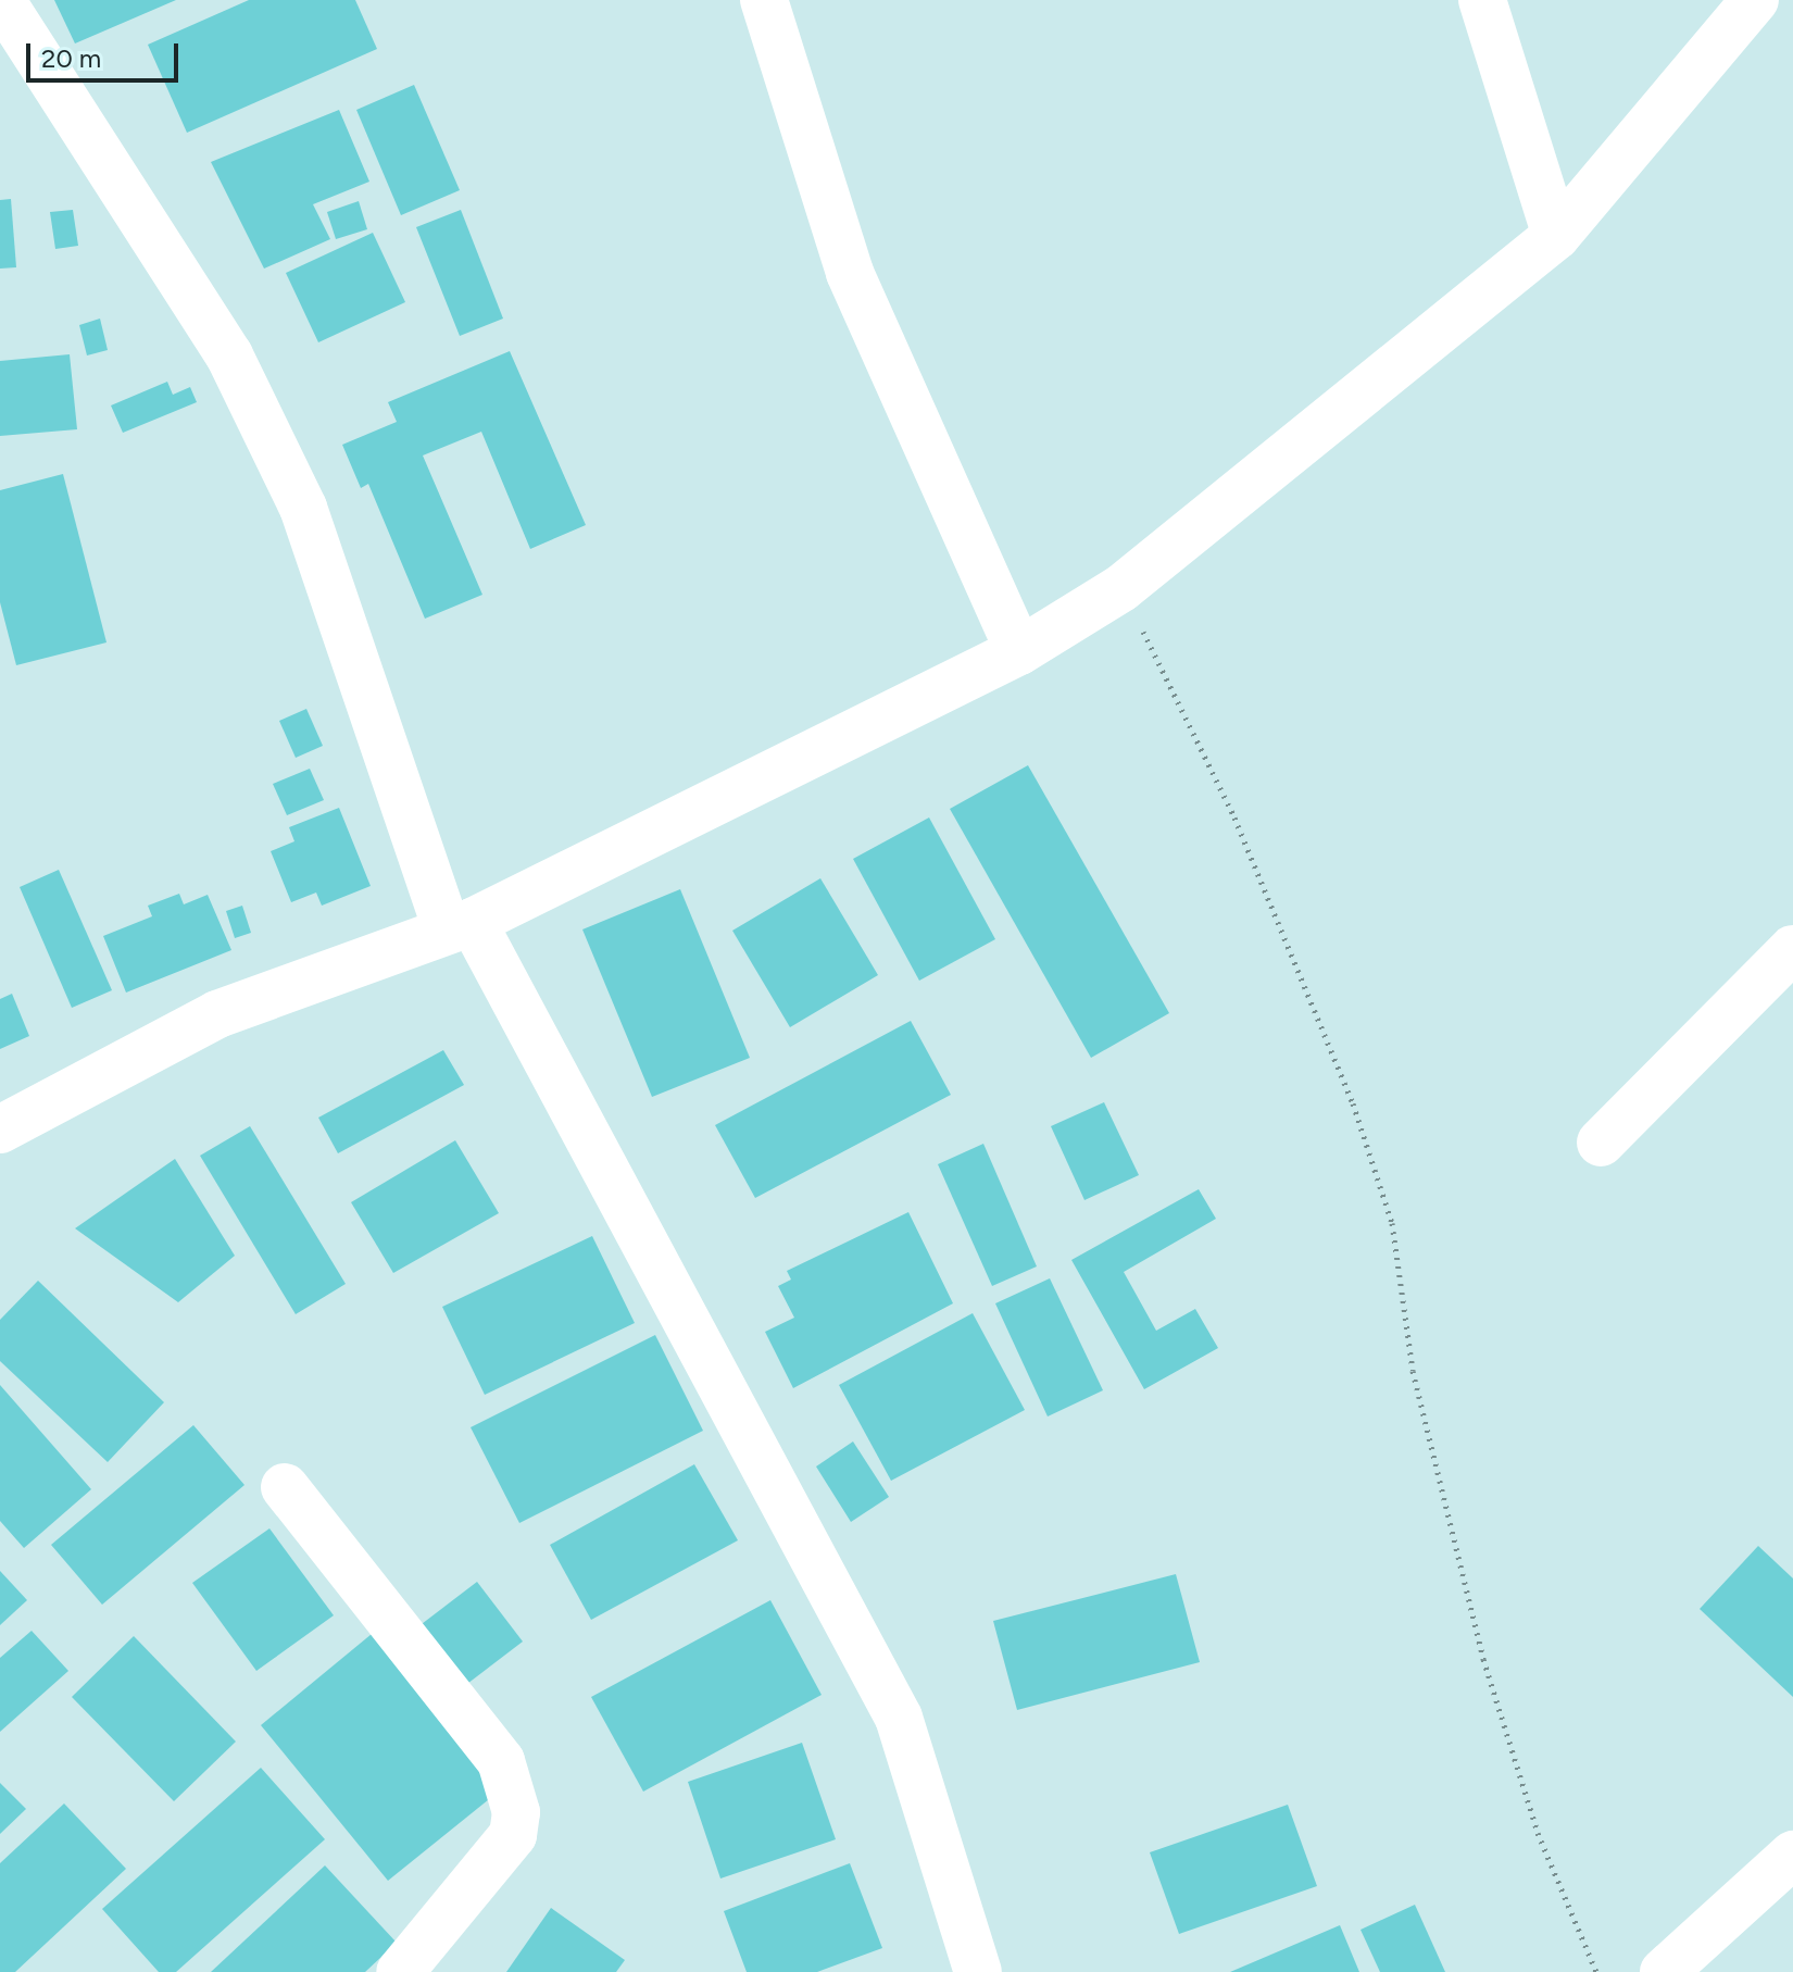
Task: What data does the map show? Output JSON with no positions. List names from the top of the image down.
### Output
{
  "scale_bar": "20 m"
}
